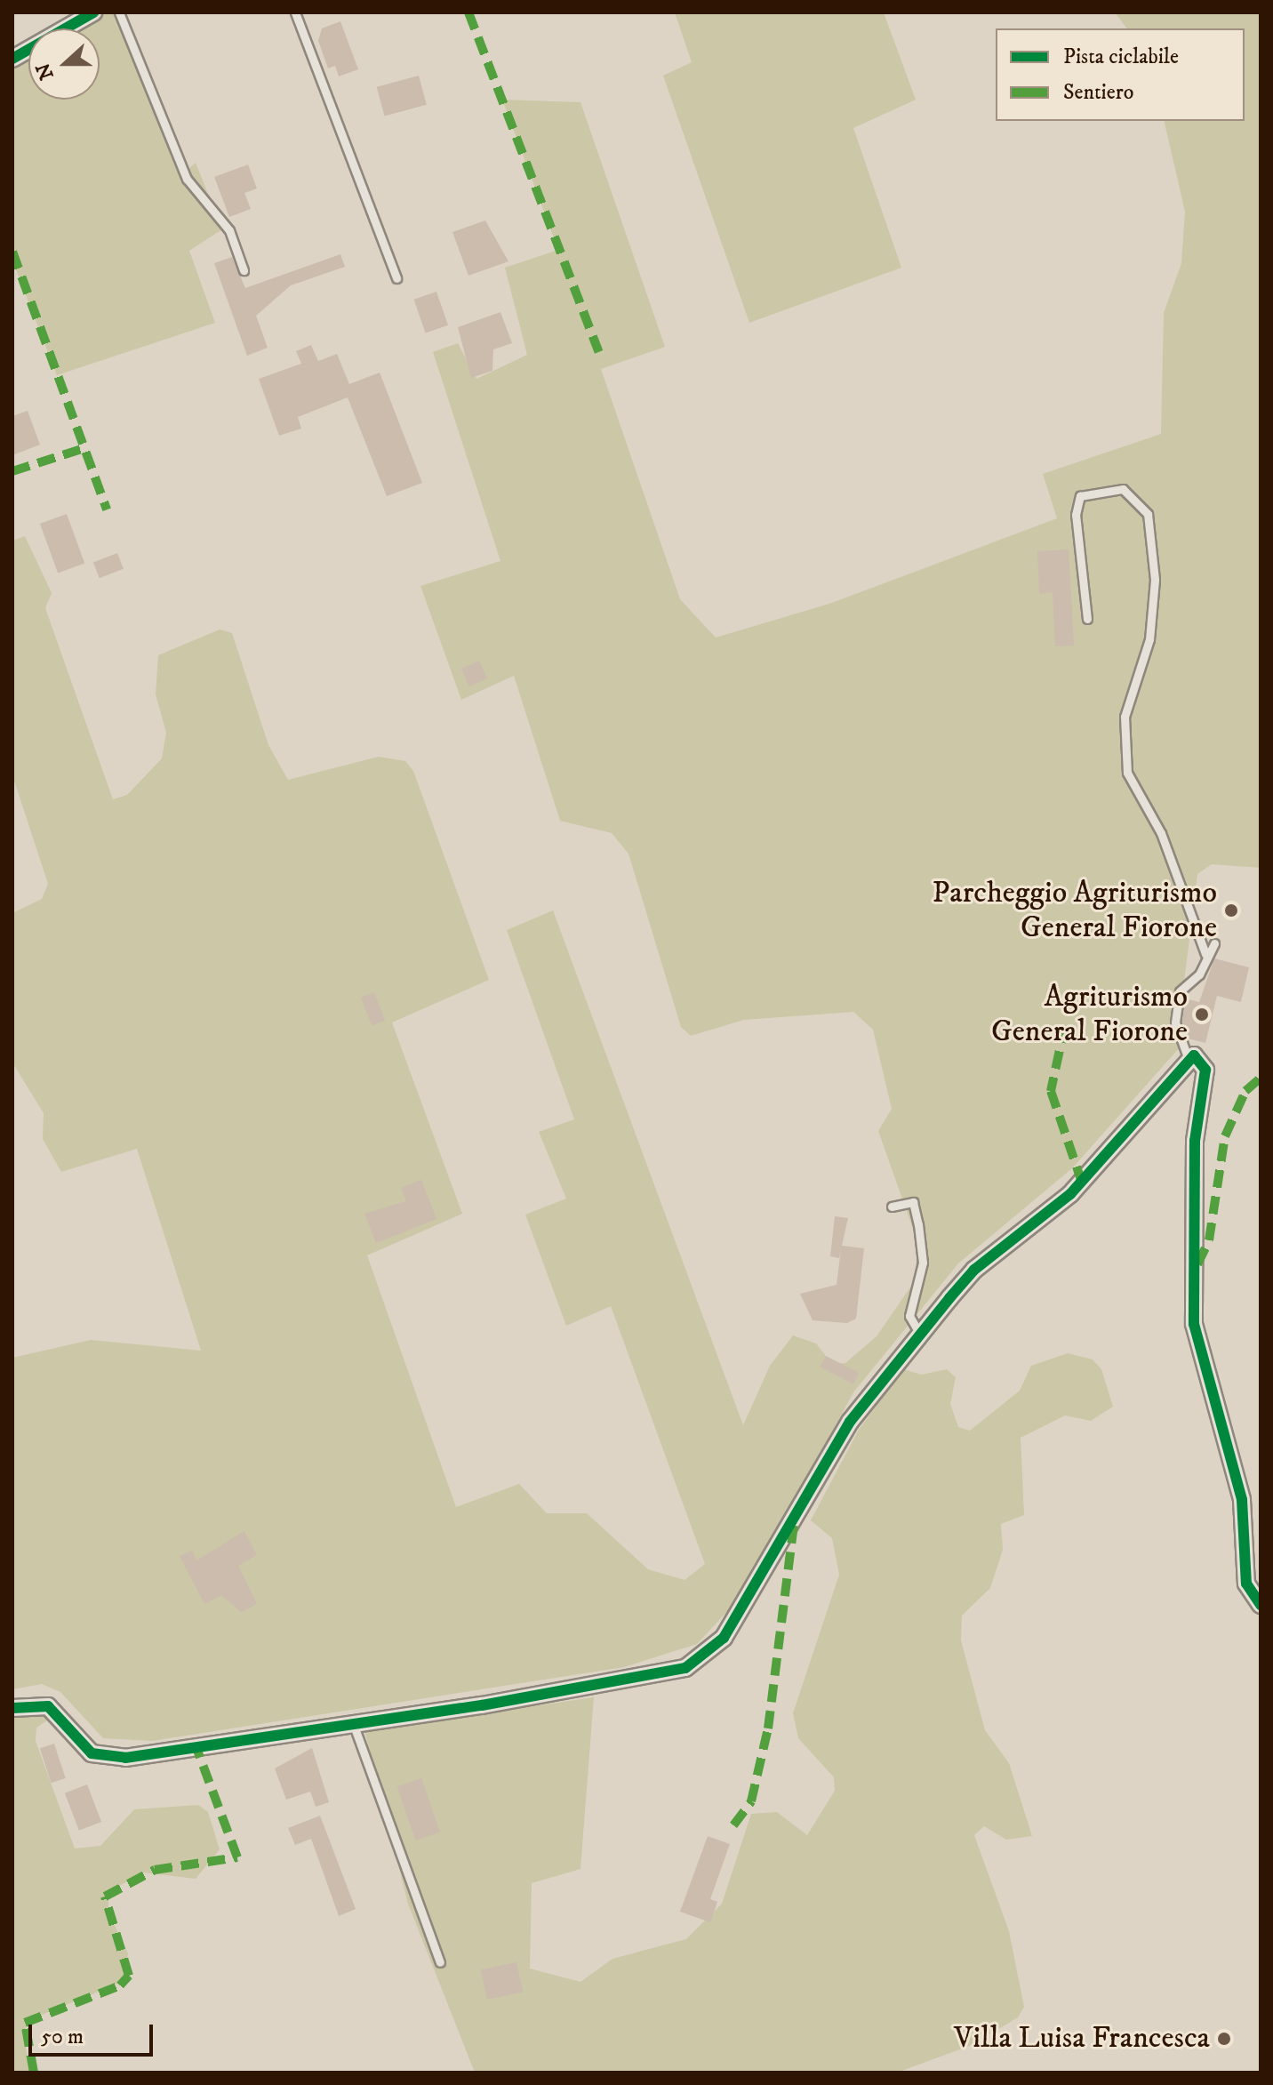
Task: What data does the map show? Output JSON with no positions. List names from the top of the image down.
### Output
{
  "places": ["Parcheggio Agriturismo General Fiorone", "Agriturismo General Fiorone", "Villa Luisa Francesca"],
  "legend": ["Pista ciclabile", "Sentiero"],
  "scale_bar": "50 m",
  "north": "left"
}
